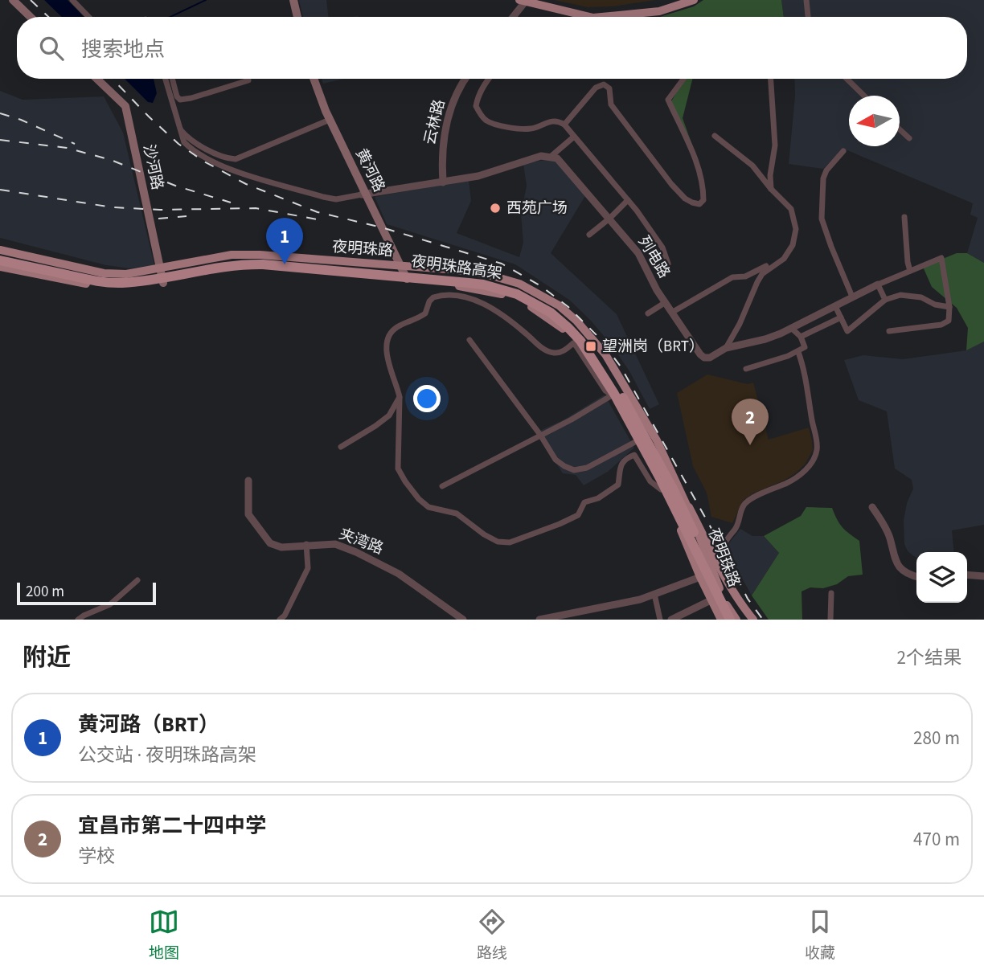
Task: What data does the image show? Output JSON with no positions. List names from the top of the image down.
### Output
{
  "streets": {
    "highway": ["夜明珠路高架"],
    "main road": ["沙河路", "黄河路", "夜明珠路"],
    "street": ["云林路", "列电路", "夹湾路"]
  },
  "crossings": [
    ["沙河路", "夜明珠路"],
    ["黄河路", "夜明珠路"],
    ["夜明珠路", "夜明珠路高架"]
  ],
  "places": {
    "other": ["西苑广场"],
    "transit": ["望洲岗（BRT）"]
  },
  "scale_bar": "200 m",
  "north": "left",
  "page": {
    "search": "搜索地点",
    "pins": ["1", "2"],
    "scale": "200 m",
    "heading": ["附近", "2个结果"],
    "list": [
      {
        "mark": "1",
        "name": "黄河路（BRT）",
        "note": "公交站 · 夜明珠路高架",
        "value": "280 m"
      },
      {
        "mark": "2",
        "name": "宜昌市第二十四中学",
        "note": "学校",
        "value": "470 m"
      }
    ],
    "nav": ["地图", "路线", "收藏"]
  }
}
